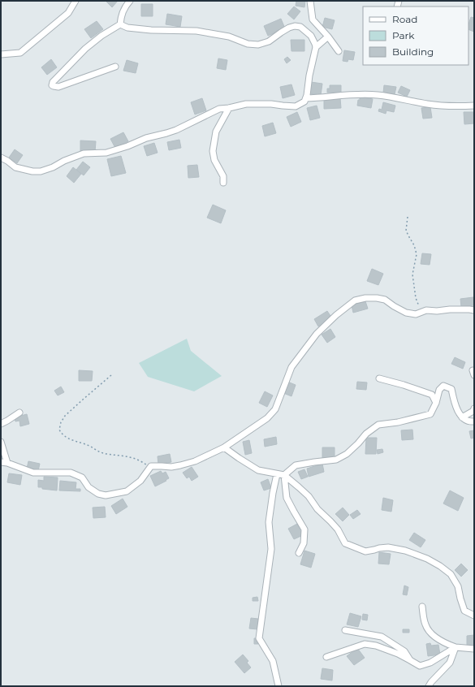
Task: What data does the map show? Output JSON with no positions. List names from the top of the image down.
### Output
{
  "legend": ["Road", "Park", "Building"]
}
